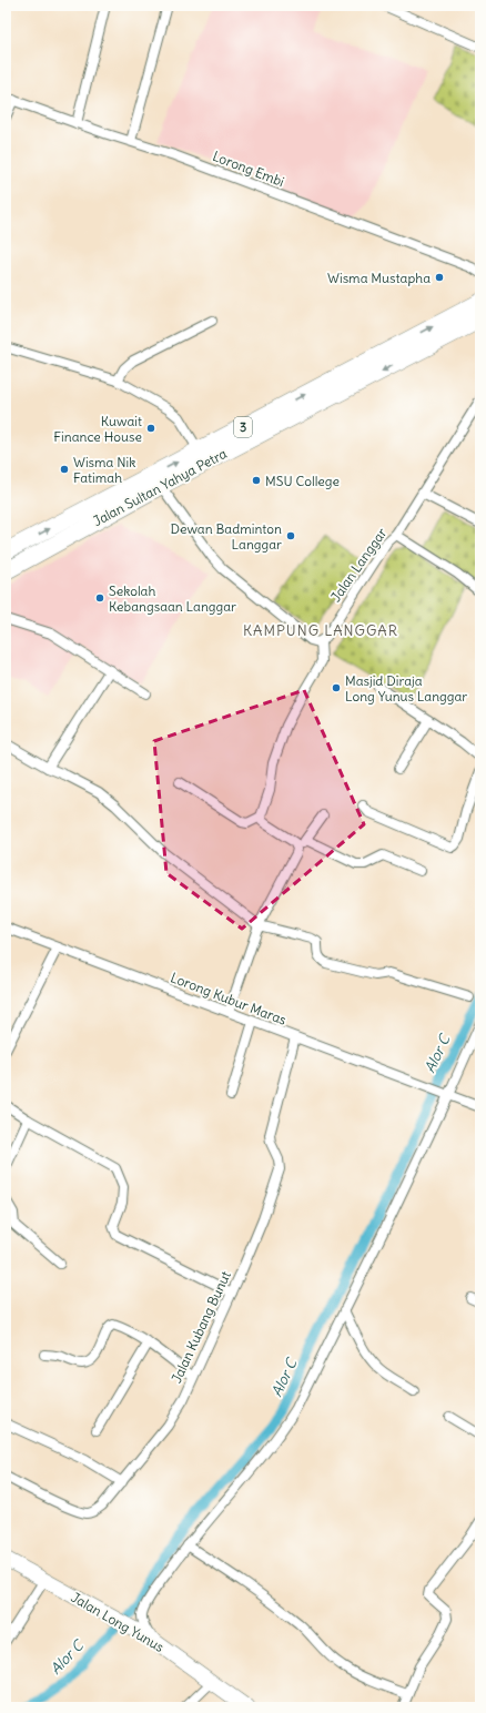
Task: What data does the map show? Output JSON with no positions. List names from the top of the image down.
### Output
{
  "streets": {
    "highway": ["3", "Jalan Sultan Yahya Petra"],
    "main road": ["Jalan Long Yunus"],
    "street": [
      "Lorong Embi",
      "Jalan Langgar",
      "Lorong Kubur Maras",
      "Jalan Kubang Bunut"
    ]
  },
  "crossings": [
    ["Lorong Kubur Maras", "Jalan Kubang Bunut"]
  ],
  "districts": ["KAMPUNG LANGGAR"],
  "water": ["Alor C"],
  "places": [
    "Wisma Mustapha",
    "Kuwait Finance House",
    "Wisma Nik Fatimah",
    "MSU College",
    "Dewan Badminton Langgar",
    "Sekolah Kebangsaan Langgar",
    "Masjid Diraja Long Yunus Langgar"
  ]
}
